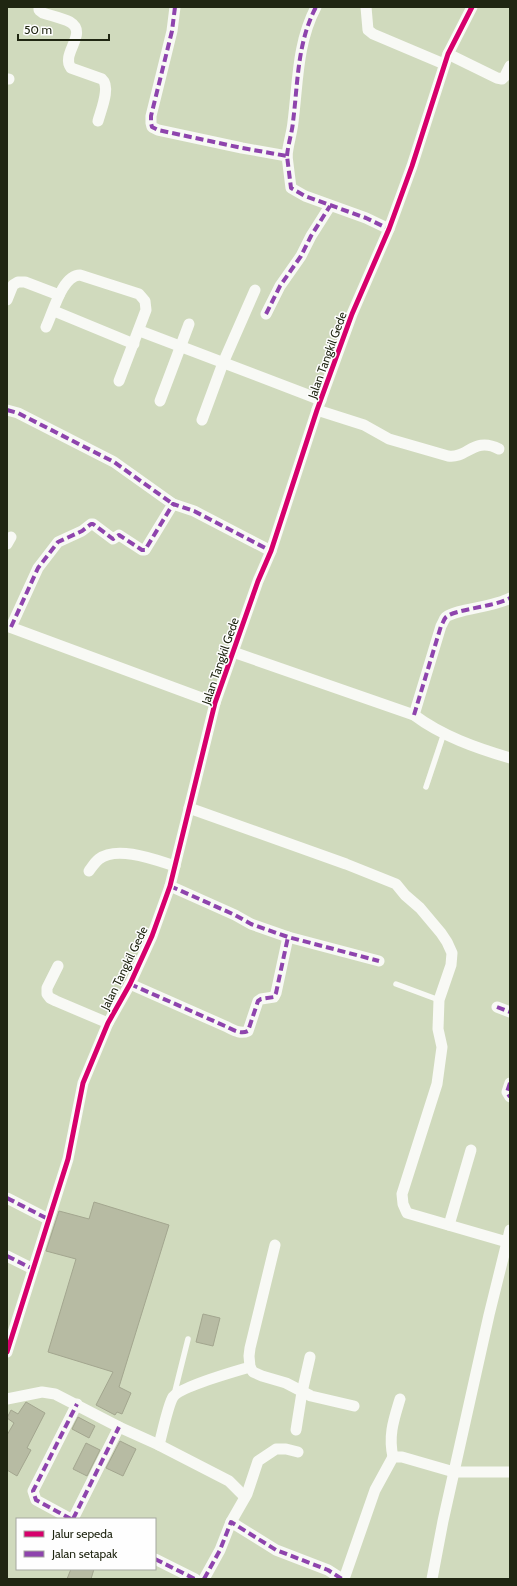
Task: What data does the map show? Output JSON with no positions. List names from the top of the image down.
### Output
{
  "streets": {
    "street": ["Jalan Tangkil Gede"]
  },
  "legend": ["Jalur sepeda", "Jalan setapak"],
  "scale_bar": "50 m"
}
